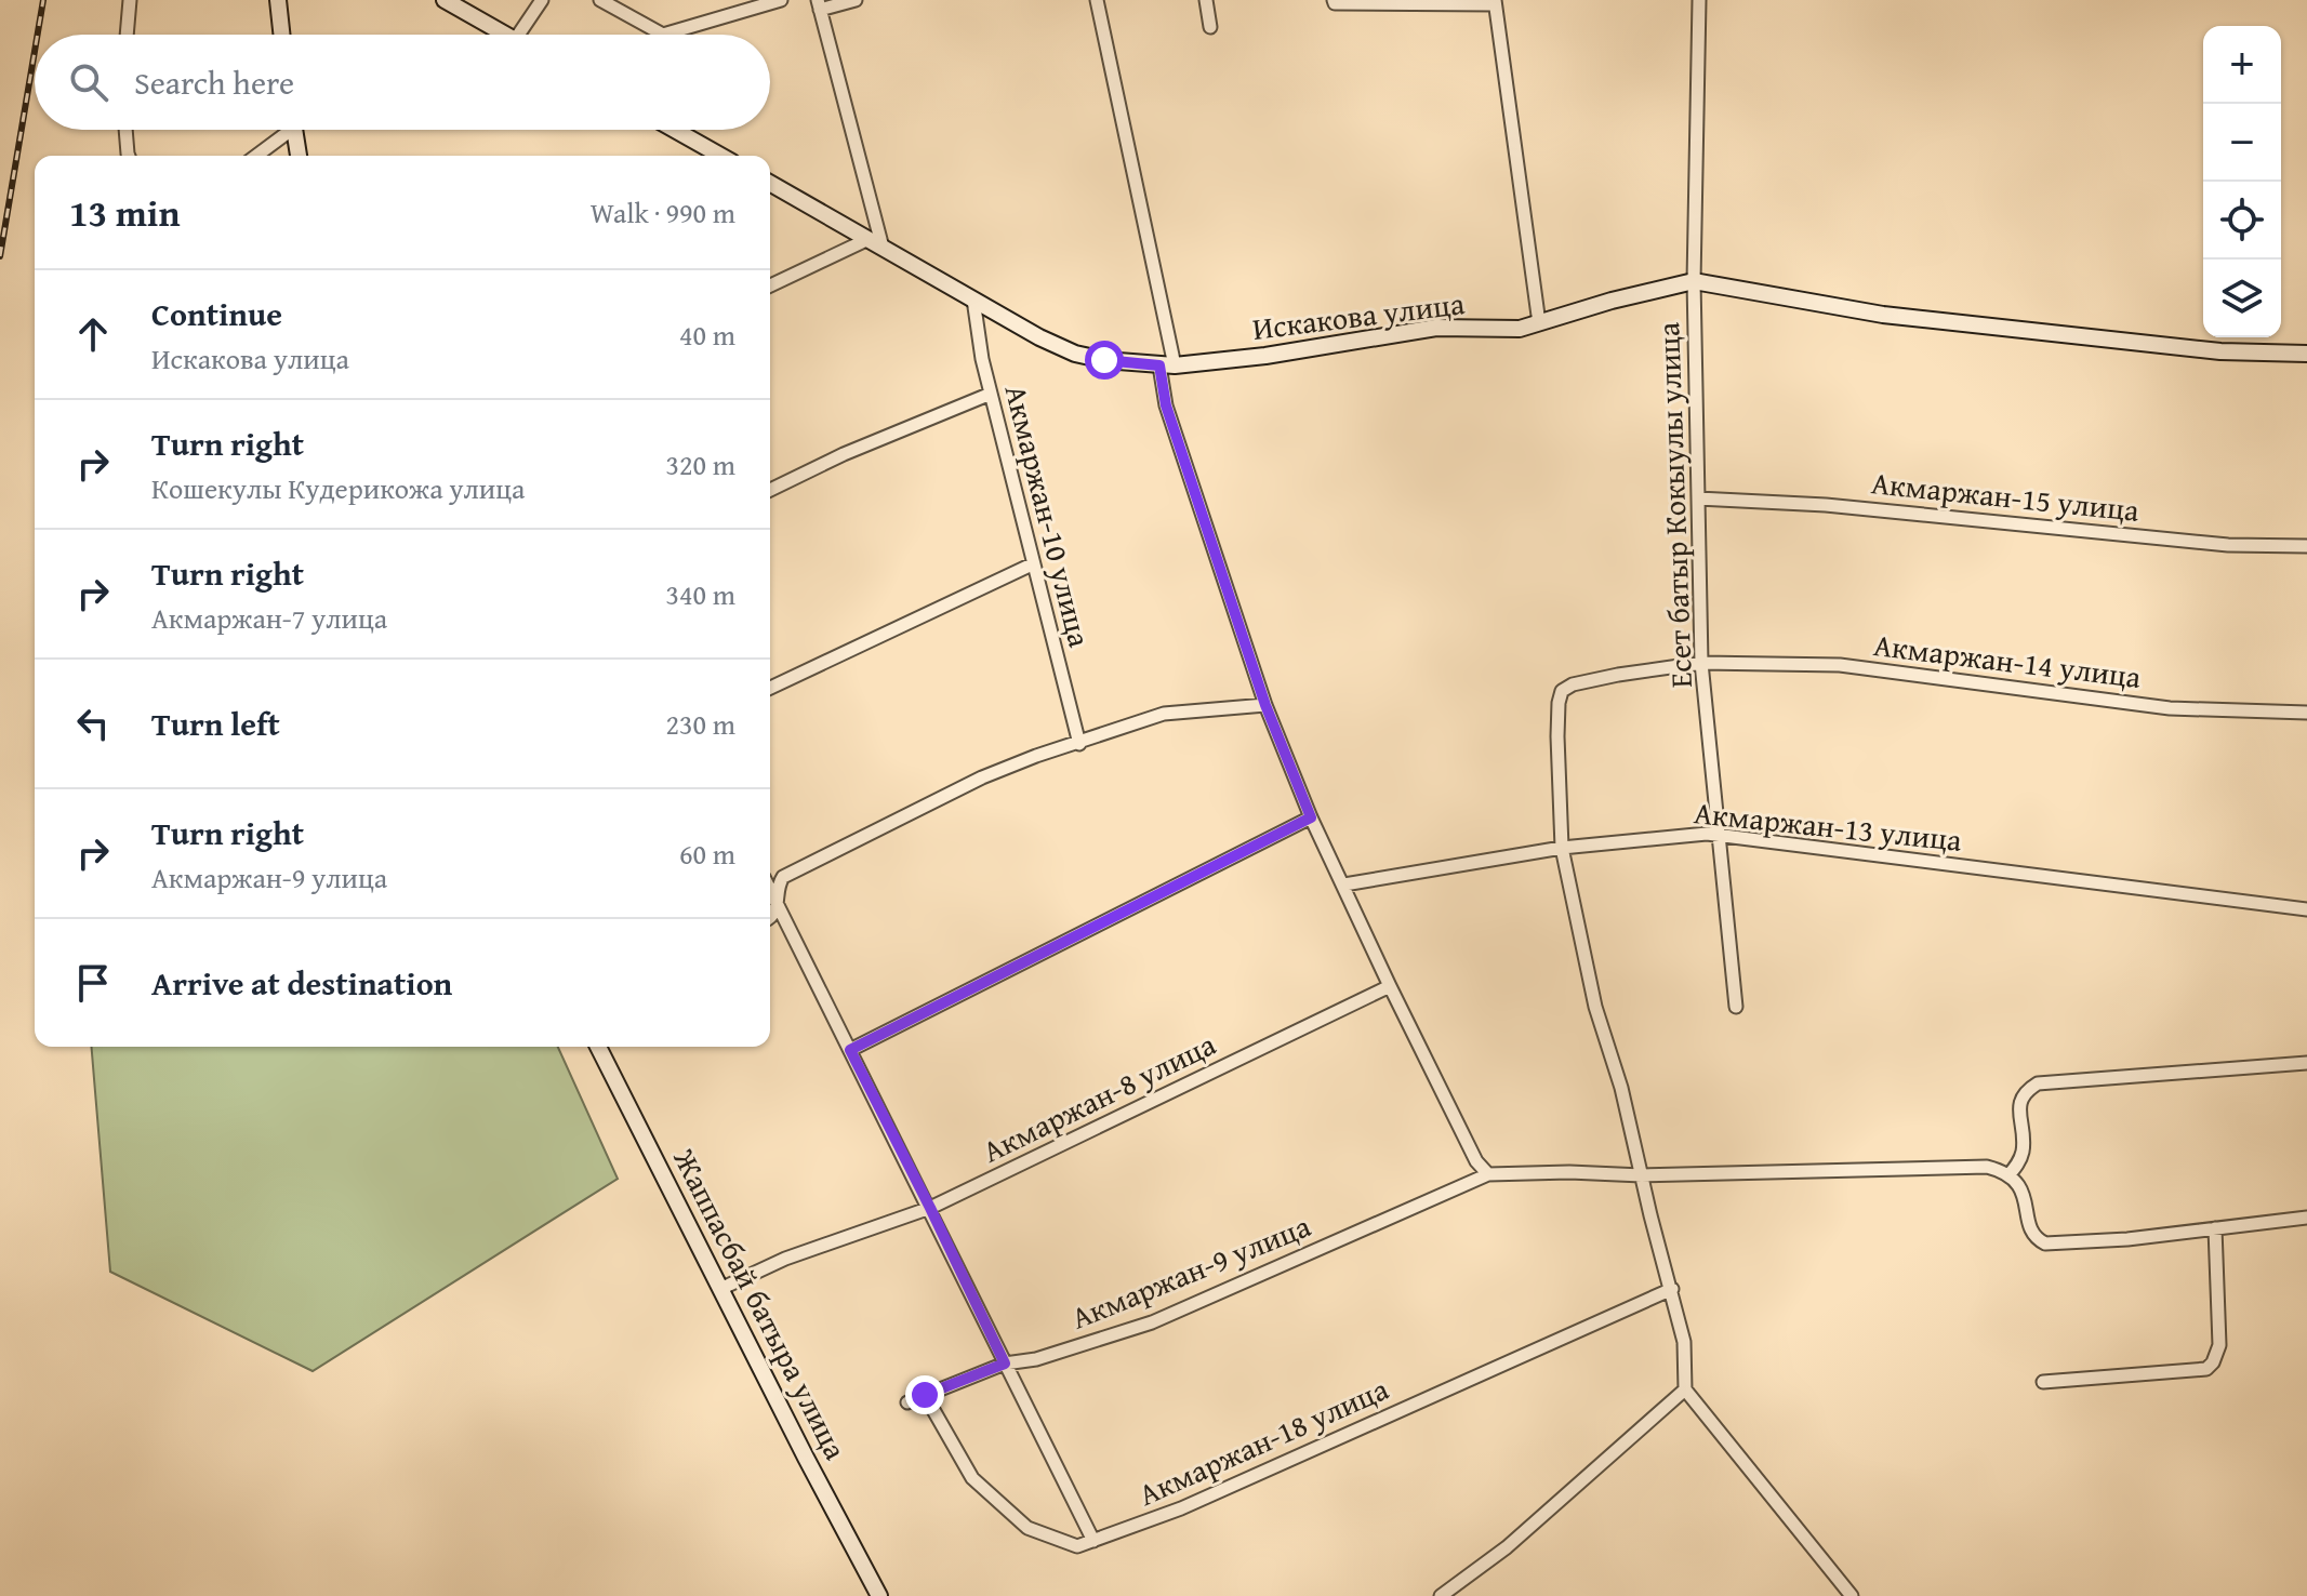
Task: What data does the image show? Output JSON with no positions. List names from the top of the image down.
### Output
{
  "streets": {
    "street": [
      "Искакова улица",
      "Акмаржан-15 улица",
      "Есет батыр Кокыулы улица",
      "Акмаржан-10 улица",
      "Акмаржан-14 улица",
      "Акмаржан-13 улица",
      "Акмаржан-8 улица",
      "Акмаржан-9 улица",
      "Жаппасбай батыра улица",
      "Акмаржан-18 улица"
    ]
  },
  "crossings": [
    ["Искакова улица", "Есет батыр Кокыулы улица"],
    ["Искакова улица", "Акмаржан-10 улица"],
    ["Акмаржан-15 улица", "Есет батыр Кокыулы улица"],
    ["Есет батыр Кокыулы улица", "Акмаржан-14 улица"],
    ["Есет батыр Кокыулы улица", "Акмаржан-13 улица"],
    ["Акмаржан-14 улица", "Акмаржан-13 улица"],
    ["Акмаржан-8 улица", "Жаппасбай батыра улица"],
    ["Акмаржан-9 улица", "Акмаржан-18 улица"]
  ],
  "page": {
    "map_buttons": ["+", "−"],
    "search": "Search here",
    "heading": ["13 min", "Walk · 990 m"],
    "list": [
      ["Continue", "Искакова улица", "40 m"],
      ["Turn right", "Кошекулы Кудерикожа улица", "320 m"],
      ["Turn right", "Акмаржан-7 улица", "340 m"],
      ["Turn left", "230 m"],
      ["Turn right", "Акмаржан-9 улица", "60 m"],
      "Arrive at destination"
    ]
  }
}
